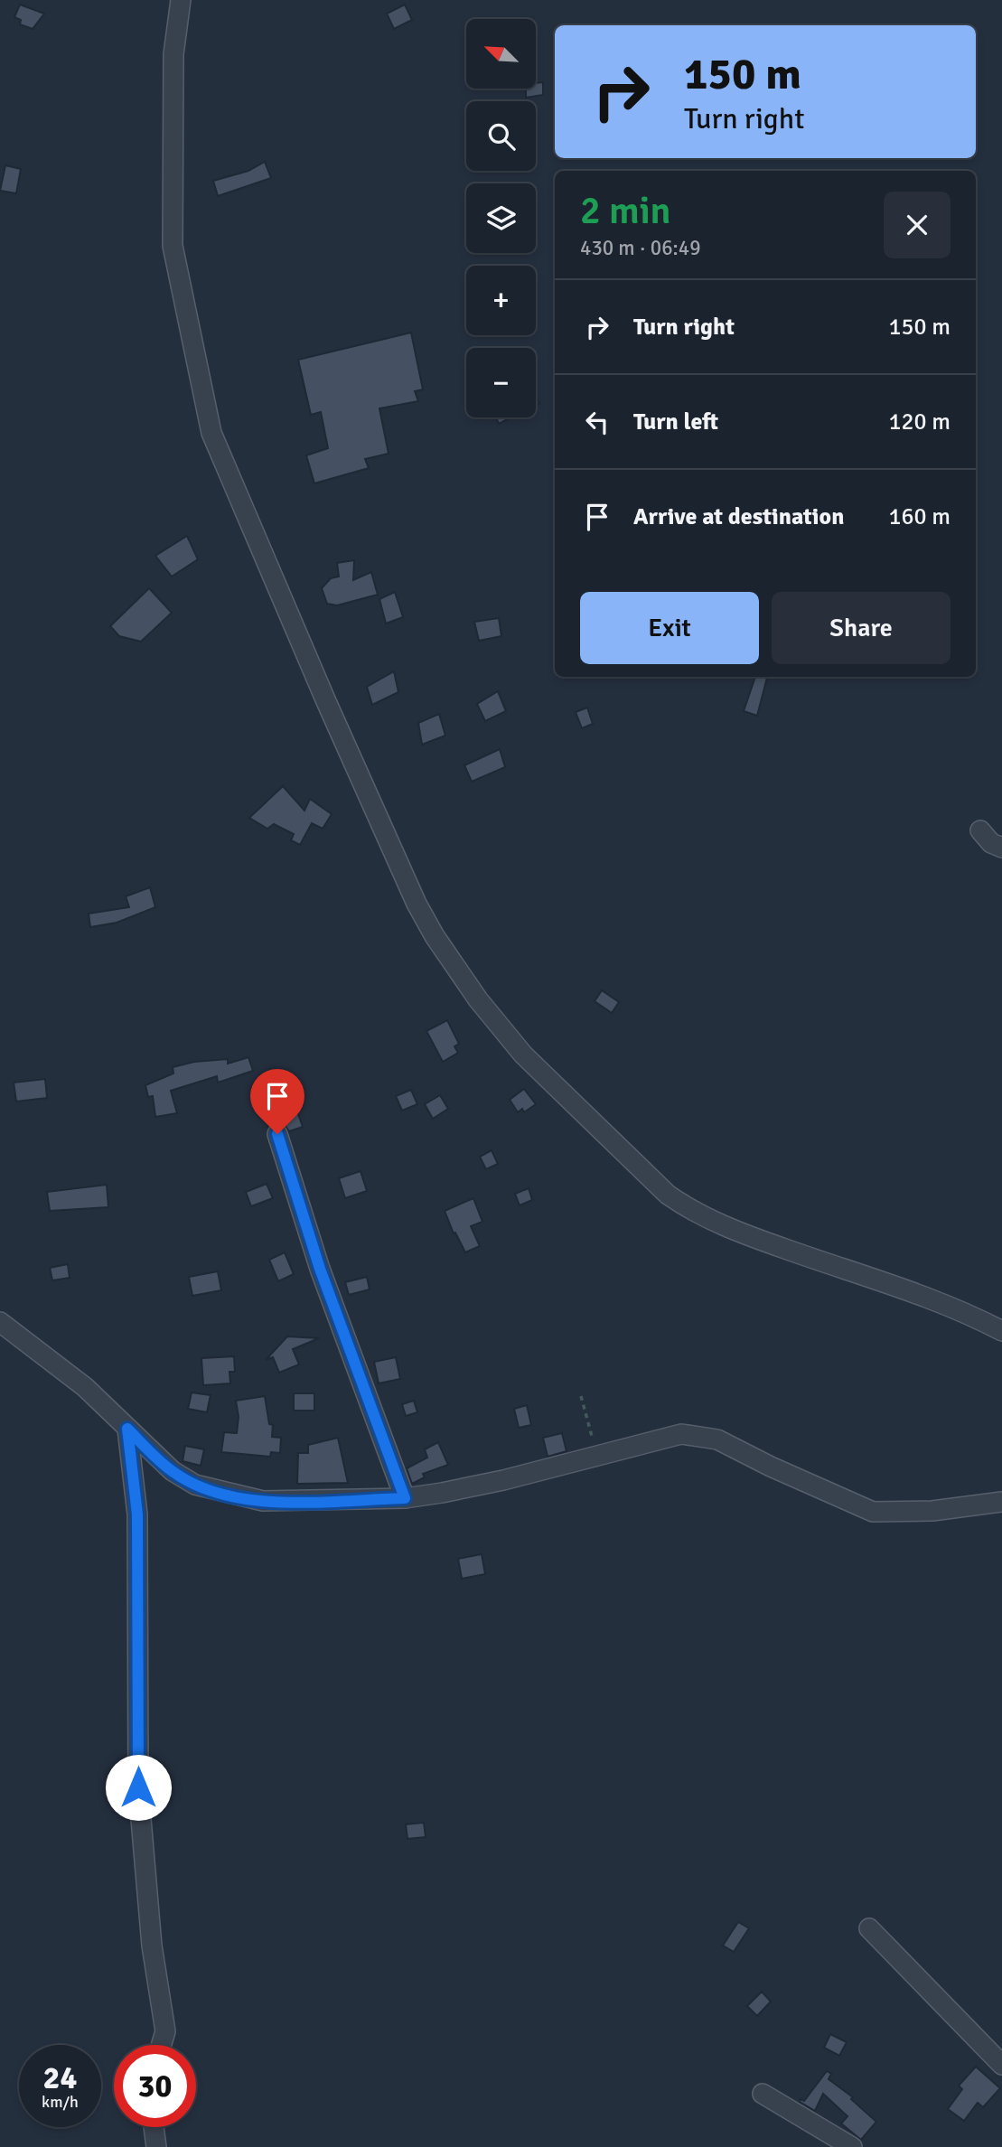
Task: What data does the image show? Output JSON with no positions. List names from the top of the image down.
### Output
{
  "north": "top left",
  "page": {
    "map_buttons": ["+", "−"],
    "turn": ["150 m", "Turn right"],
    "heading": ["2 min", "430 m · 06:49"],
    "list": [
      {
        "name": "Turn right",
        "value": "150 m"
      },
      {
        "name": "Turn left",
        "value": "120 m"
      },
      {
        "name": "Arrive at destination",
        "value": "160 m"
      }
    ],
    "buttons": ["Exit", "Share"],
    "speed": "24 km/h",
    "limit": "30"
  }
}
